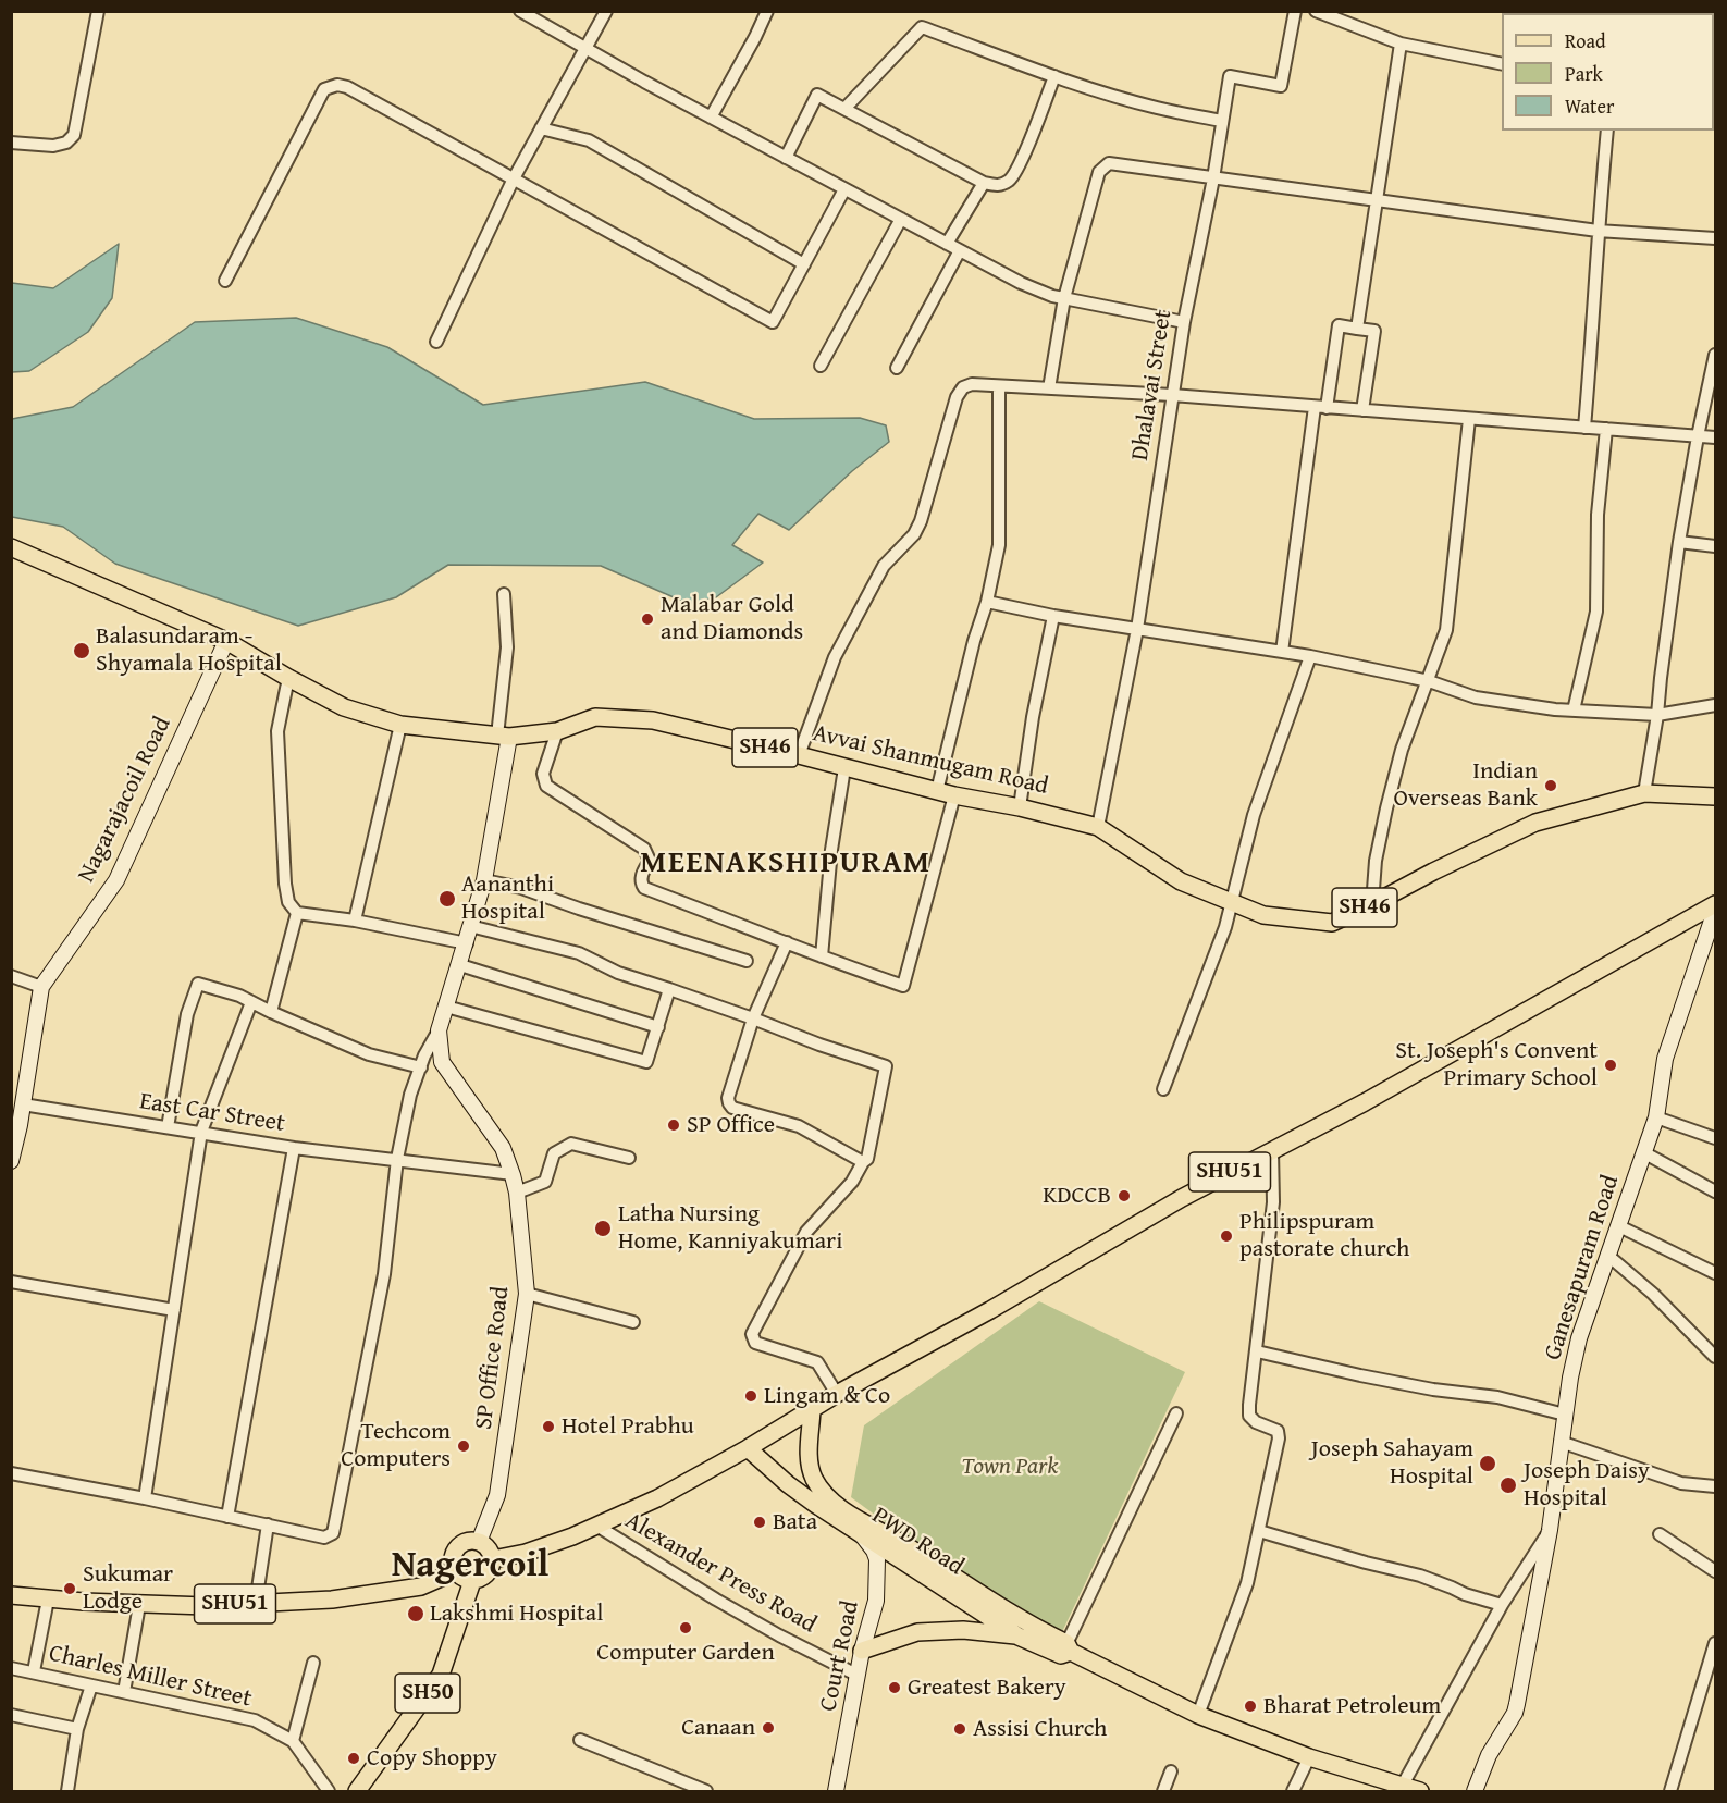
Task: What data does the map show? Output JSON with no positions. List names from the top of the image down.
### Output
{
  "streets": {
    "main road": [
      "SH46",
      "Avvai Shanmugam Road",
      "SHU51",
      "PWD Road",
      "SH50"
    ],
    "street": [
      "Dhalavai Street",
      "Nagarajacoil Road",
      "East Car Street",
      "Ganesapuram Road",
      "SP Office Road",
      "Alexander Press Road",
      "Court Road",
      "Charles Miller Street"
    ]
  },
  "crossings": [
    ["Dhalavai Street", "Avvai Shanmugam Road"],
    ["Avvai Shanmugam Road", "Nagarajacoil Road"],
    ["Avvai Shanmugam Road", "SP Office Road"],
    ["Nagarajacoil Road", "East Car Street"],
    ["East Car Street", "SP Office Road"],
    ["SHU51", "SP Office Road"],
    ["SHU51", "PWD Road"],
    ["SHU51", "Alexander Press Road"],
    ["SHU51", "SH50"],
    ["SP Office Road", "SH50"],
    ["PWD Road", "Court Road"],
    ["Alexander Press Road", "Court Road"]
  ],
  "districts": ["MEENAKSHIPURAM", "Nagercoil"],
  "parks": ["Town Park"],
  "places": [
    "Malabar Gold and Diamonds",
    "Balasundaram - Shyamala Hospital",
    "Indian Overseas Bank",
    "Aananthi Hospital",
    "St. Joseph's Convent Primary School",
    "SP Office",
    "KDCCB",
    "Latha Nursing Home, Kanniyakumari",
    "Philipspuram pastorate church",
    "Lingam & Co",
    "Hotel Prabhu",
    "Techcom Computers",
    "Joseph Sahayam Hospital",
    "Joseph Daisy Hospital",
    "Bata",
    "Sukumar Lodge",
    "Lakshmi Hospital",
    "Computer Garden",
    "Greatest Bakery",
    "Bharat Petroleum",
    "Canaan",
    "Assisi Church",
    "Copy Shoppy"
  ],
  "legend": ["Road", "Park", "Water"]
}
